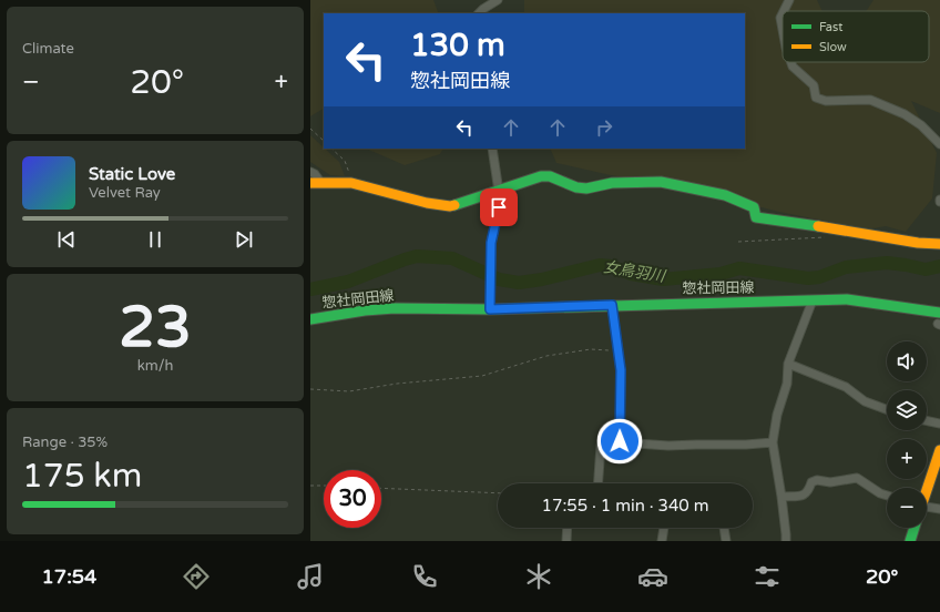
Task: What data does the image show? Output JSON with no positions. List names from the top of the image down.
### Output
{
  "streets": {
    "main road": ["惣社岡田線"]
  },
  "water": ["女鳥羽川"],
  "legend": ["Fast", "Slow"],
  "page": {
    "tile": [
      "Climate",
      ["23", "km/h"],
      ["Range · 35%", "175 km"]
    ],
    "turn": ["130 m", "惣社岡田線"],
    "heat": ["−", "20°", "+"],
    "song": ["Static Love", "Velvet Ray"],
    "map_buttons": ["+", "−"],
    "limit": "30",
    "trip": "17:55 · 1 min · 340 m",
    "tabs": ["17:54", "20°"]
  }
}
